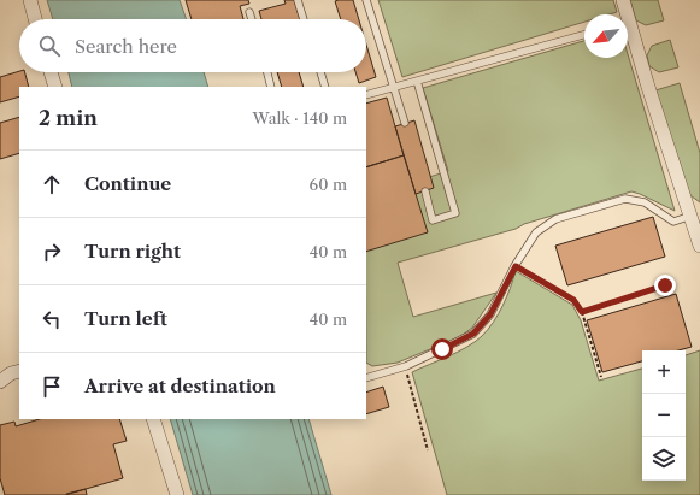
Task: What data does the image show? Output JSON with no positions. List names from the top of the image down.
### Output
{
  "north": "bottom left",
  "page": {
    "search": "Search here",
    "heading": ["2 min", "Walk · 140 m"],
    "list": [
      ["Continue", "60 m"],
      ["Turn right", "40 m"],
      ["Turn left", "40 m"],
      "Arrive at destination"
    ],
    "map_buttons": ["+", "−"]
  }
}
